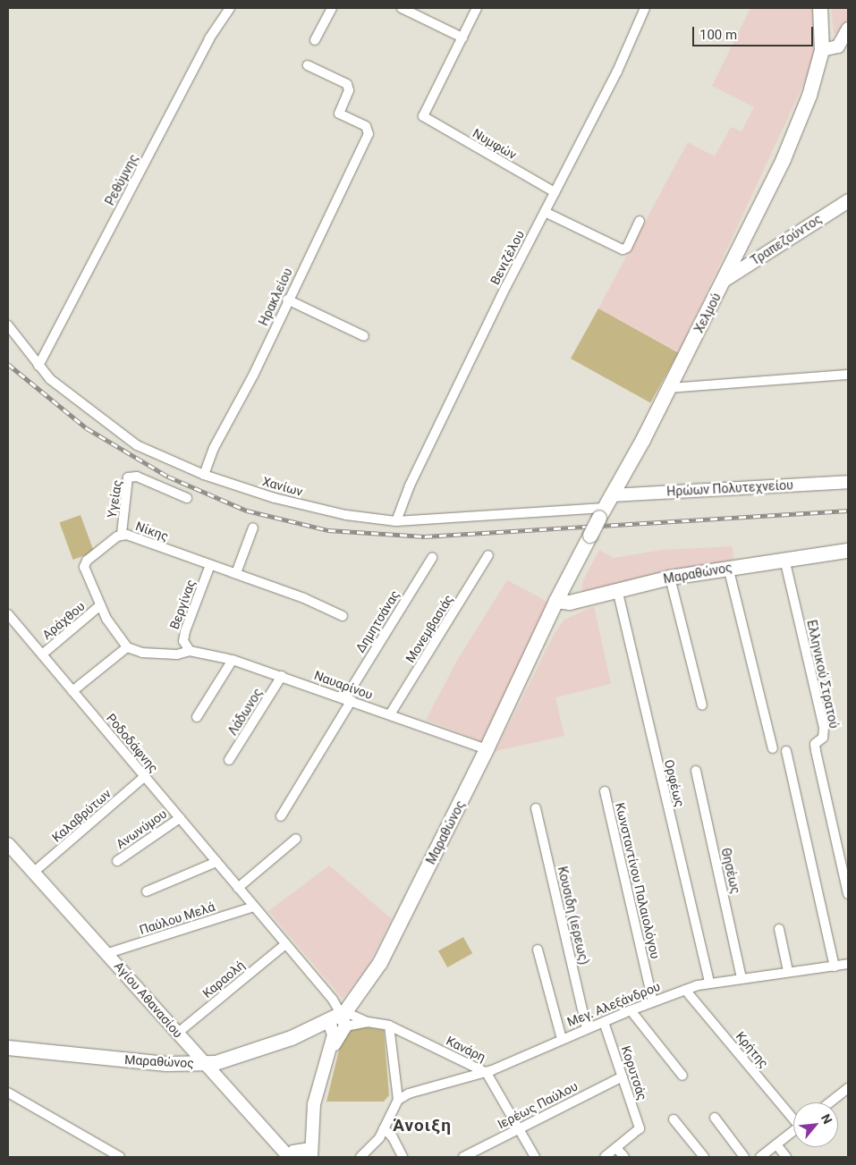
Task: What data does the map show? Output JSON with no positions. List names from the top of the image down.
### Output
{
  "streets": {
    "main road": ["Τραπεζούντος", "Χελμού", "Μαραθώνος"],
    "street": [
      "Νυμφών",
      "Ρεθύμνης",
      "Βενιζέλου",
      "Ηρακλείου",
      "Χανίων",
      "Ηρώων Πολυτεχνείου",
      "Υγείας",
      "Νίκης",
      "Βεργίνας",
      "Αράχθου",
      "Δημητσάνας",
      "Μονεμβασιάς",
      "Ελληνικού Στρατού",
      "Ναυαρίνου",
      "Λάδωνος",
      "Ροδοδάφνης",
      "Ορφέως",
      "Καλαβρύτων",
      "Ανωνύμου",
      "Θησέως",
      "Κωνσταντίνου Παλαιολόγου",
      "Κουσιδη (ιερεως)",
      "Παύλου Μελά",
      "Καραολή",
      "Αγίου Αθανασίου",
      "Μεγ. Αλεξάνδρου",
      "Κανάρη",
      "Κρήτης",
      "Κορυτσάς",
      "Ιερέως Παύλου"
    ]
  },
  "crossings": [
    ["Νυμφών", "Βενιζέλου"],
    ["Ρεθύμνης", "Χανίων"],
    ["Τραπεζούντος", "Χελμού"],
    ["Βενιζέλου", "Χανίων"],
    ["Ηρακλείου", "Χανίων"],
    ["Χελμού", "Χανίων"],
    ["Χελμού", "Ηρώων Πολυτεχνείου"],
    ["Χελμού", "Μαραθώνος"],
    ["Χανίων", "Ηρώων Πολυτεχνείου"],
    ["Υγείας", "Νίκης"],
    ["Νίκης", "Βεργίνας"],
    ["Νίκης", "Αράχθου"],
    ["Μαραθώνος", "Ελληνικού Στρατού"],
    ["Μαραθώνος", "Ναυαρίνου"],
    ["Μαραθώνος", "Ροδοδάφνης"],
    ["Μαραθώνος", "Ορφέως"],
    ["Μαραθώνος", "Αγίου Αθανασίου"],
    ["Μαραθώνος", "Κανάρη"],
    ["Βεργίνας", "Ναυαρίνου"],
    ["Αράχθου", "Ροδοδάφνης"],
    ["Δημητσάνας", "Ναυαρίνου"],
    ["Μονεμβασιάς", "Ναυαρίνου"],
    ["Ναυαρίνου", "Λάδωνος"],
    ["Ροδοδάφνης", "Καλαβρύτων"],
    ["Ροδοδάφνης", "Ανωνύμου"],
    ["Ροδοδάφνης", "Παύλου Μελά"],
    ["Ροδοδάφνης", "Καραολή"],
    ["Ροδοδάφνης", "Κανάρη"],
    ["Ορφέως", "Μεγ. Αλεξάνδρου"],
    ["Καλαβρύτων", "Αγίου Αθανασίου"],
    ["Θησέως", "Μεγ. Αλεξάνδρου"],
    ["Κωνσταντίνου Παλαιολόγου", "Μεγ. Αλεξάνδρου"],
    ["Κουσιδη (ιερεως)", "Μεγ. Αλεξάνδρου"],
    ["Παύλου Μελά", "Αγίου Αθανασίου"],
    ["Καραολή", "Αγίου Αθανασίου"],
    ["Μεγ. Αλεξάνδρου", "Κανάρη"],
    ["Μεγ. Αλεξάνδρου", "Κρήτης"],
    ["Μεγ. Αλεξάνδρου", "Κορυτσάς"],
    ["Κανάρη", "Ιερέως Παύλου"],
    ["Κορυτσάς", "Ιερέως Παύλου"]
  ],
  "districts": ["Άνοιξη"],
  "scale_bar": "100 m",
  "north": "top right"
}
